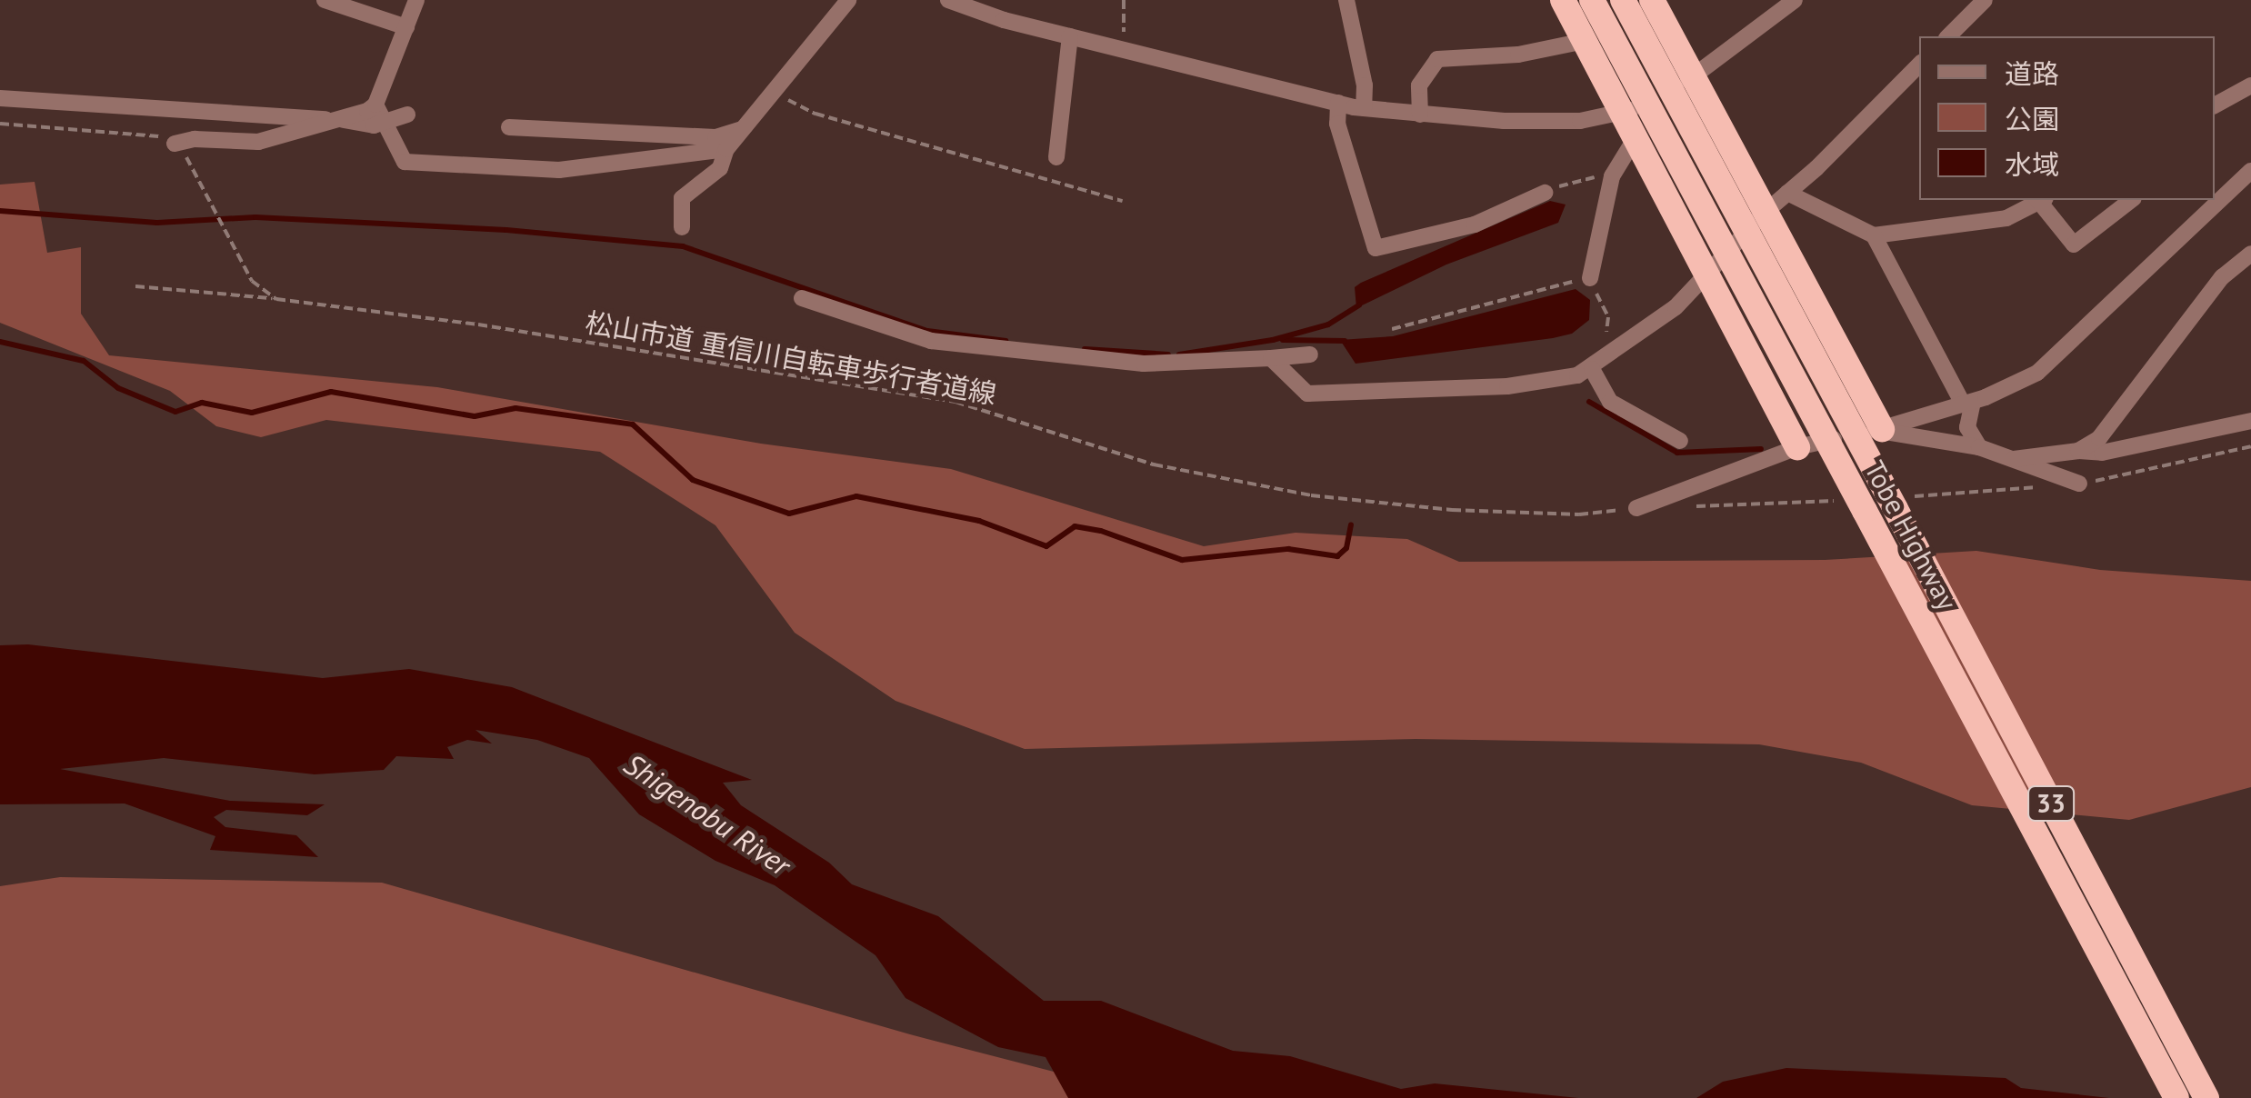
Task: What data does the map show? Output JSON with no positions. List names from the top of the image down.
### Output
{
  "streets": {
    "highway": ["Tobe Highway", "33"],
    "path": ["松山市道 重信川自転車歩行者道線"]
  },
  "water": ["Shigenobu River"],
  "legend": ["道路", "公園", "水域"]
}
